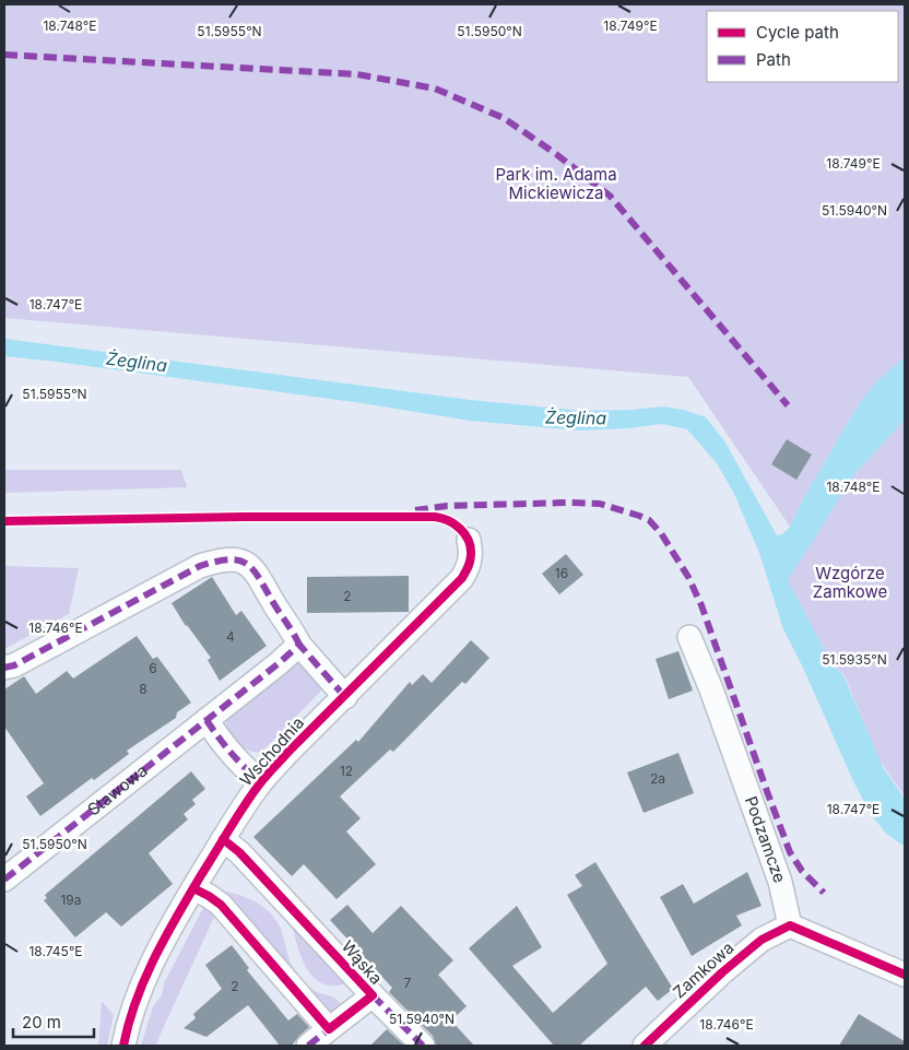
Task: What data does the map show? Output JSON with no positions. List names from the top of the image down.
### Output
{
  "streets": {
    "street": [
      "Wschodnia",
      "Stawowa",
      "Podzamcze",
      "Wąska",
      "Zamkowa"
    ]
  },
  "crossings": [
    ["Wschodnia", "Wąska"],
    ["Podzamcze", "Zamkowa"]
  ],
  "water": ["Żeglina"],
  "parks": ["Park im. Adama Mickiewicza", "Wzgórze Zamkowe"],
  "house_numbers": [
    "16",
    "2",
    "4",
    "6",
    "8",
    "12",
    "2a",
    "19a",
    "7",
    "2"
  ],
  "legend": ["Cycle path", "Path"],
  "scale_bar": "20 m",
  "coordinates": [
    "18.748°E",
    "18.749°E",
    "51.5955°N",
    "51.5950°N",
    "51.5940°N",
    "18.747°E",
    "18.746°E",
    "51.5935°N",
    "18.745°E"
  ]
}
